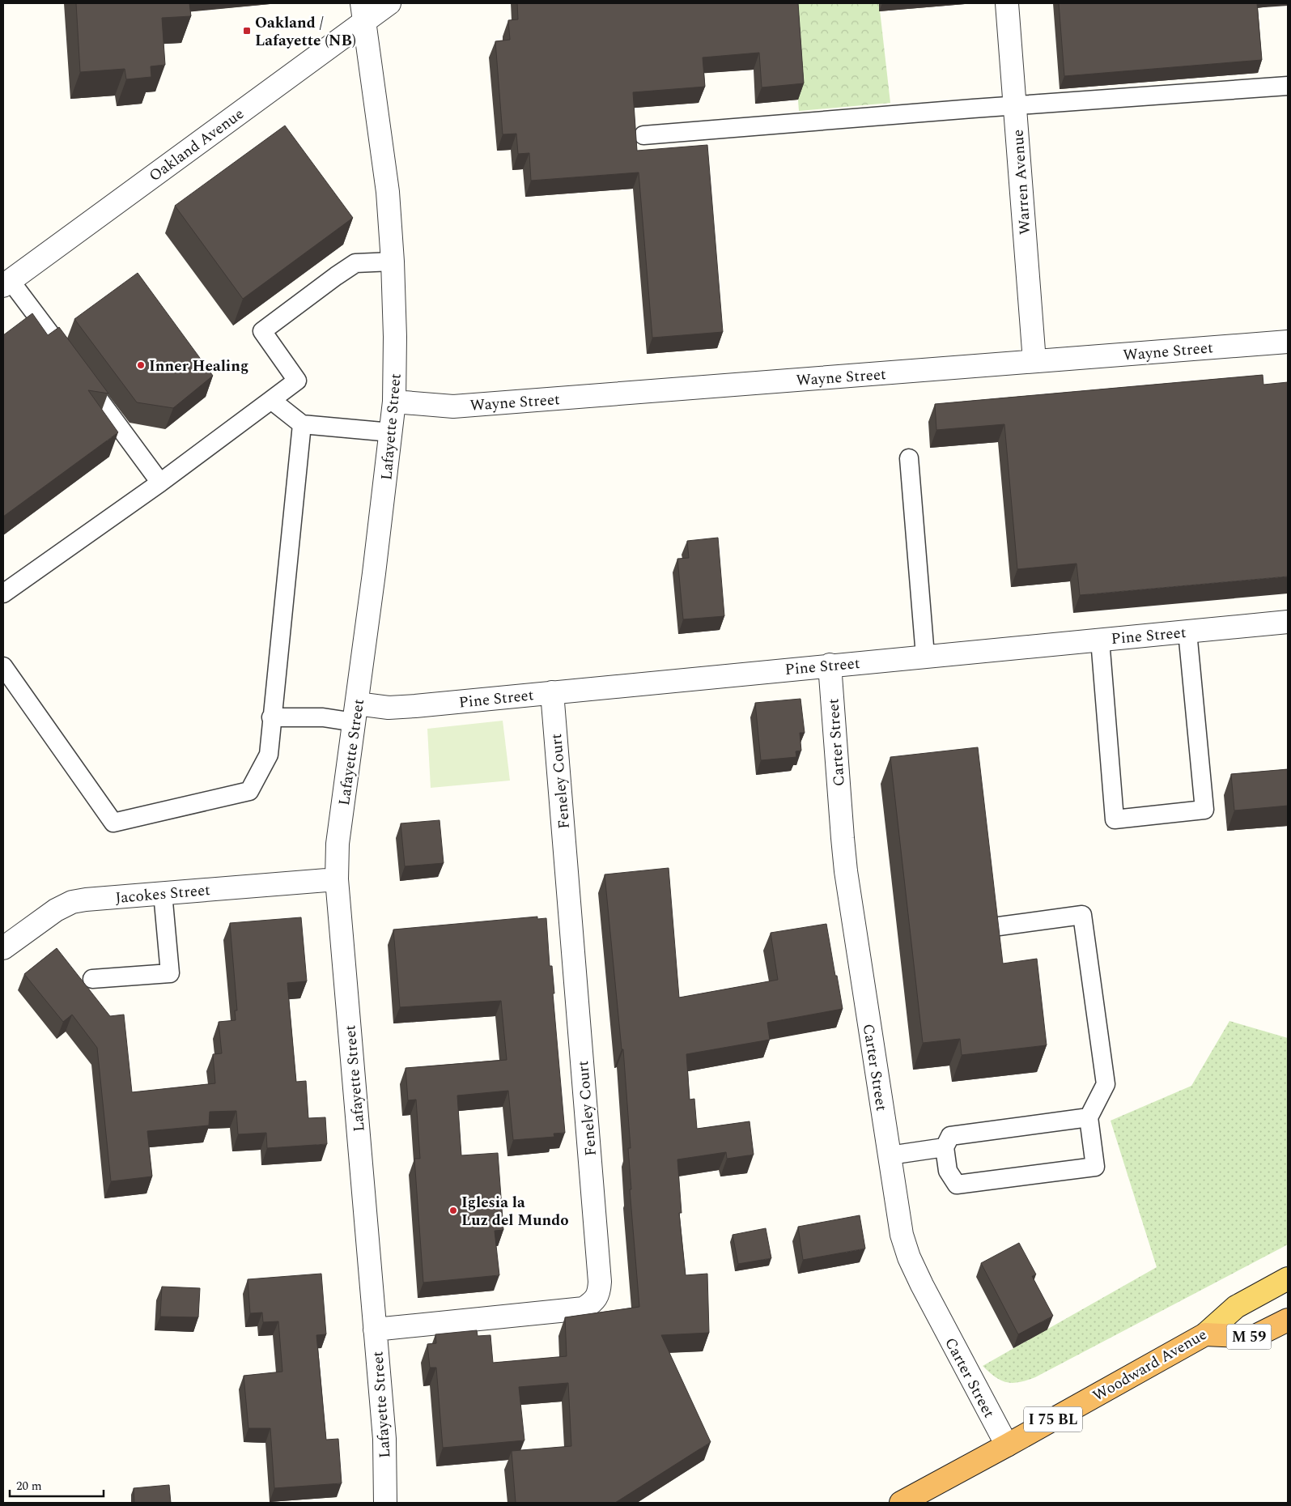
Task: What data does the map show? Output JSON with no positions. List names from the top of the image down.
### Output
{
  "streets": {
    "highway": ["M 59", "Woodward Avenue", "I 75 BL"],
    "street": [
      "Oakland Avenue",
      "Warren Avenue",
      "Wayne Street",
      "Lafayette Street",
      "Pine Street",
      "Carter Street",
      "Feneley Court",
      "Jacokes Street"
    ]
  },
  "crossings": [
    ["Oakland Avenue", "Lafayette Street"],
    ["Warren Avenue", "Wayne Street"],
    ["Wayne Street", "Lafayette Street"],
    ["Lafayette Street", "Pine Street"],
    ["Lafayette Street", "Feneley Court"],
    ["Lafayette Street", "Jacokes Street"],
    ["Pine Street", "Carter Street"],
    ["Pine Street", "Feneley Court"],
    ["Carter Street", "Woodward Avenue"],
    ["M 59", "Woodward Avenue"]
  ],
  "places": {
    "transit": ["Oakland / Lafayette (NB)"],
    "other": ["Inner Healing", "Iglesia la Luz del Mundo"]
  },
  "scale_bar": "20 m"
}
